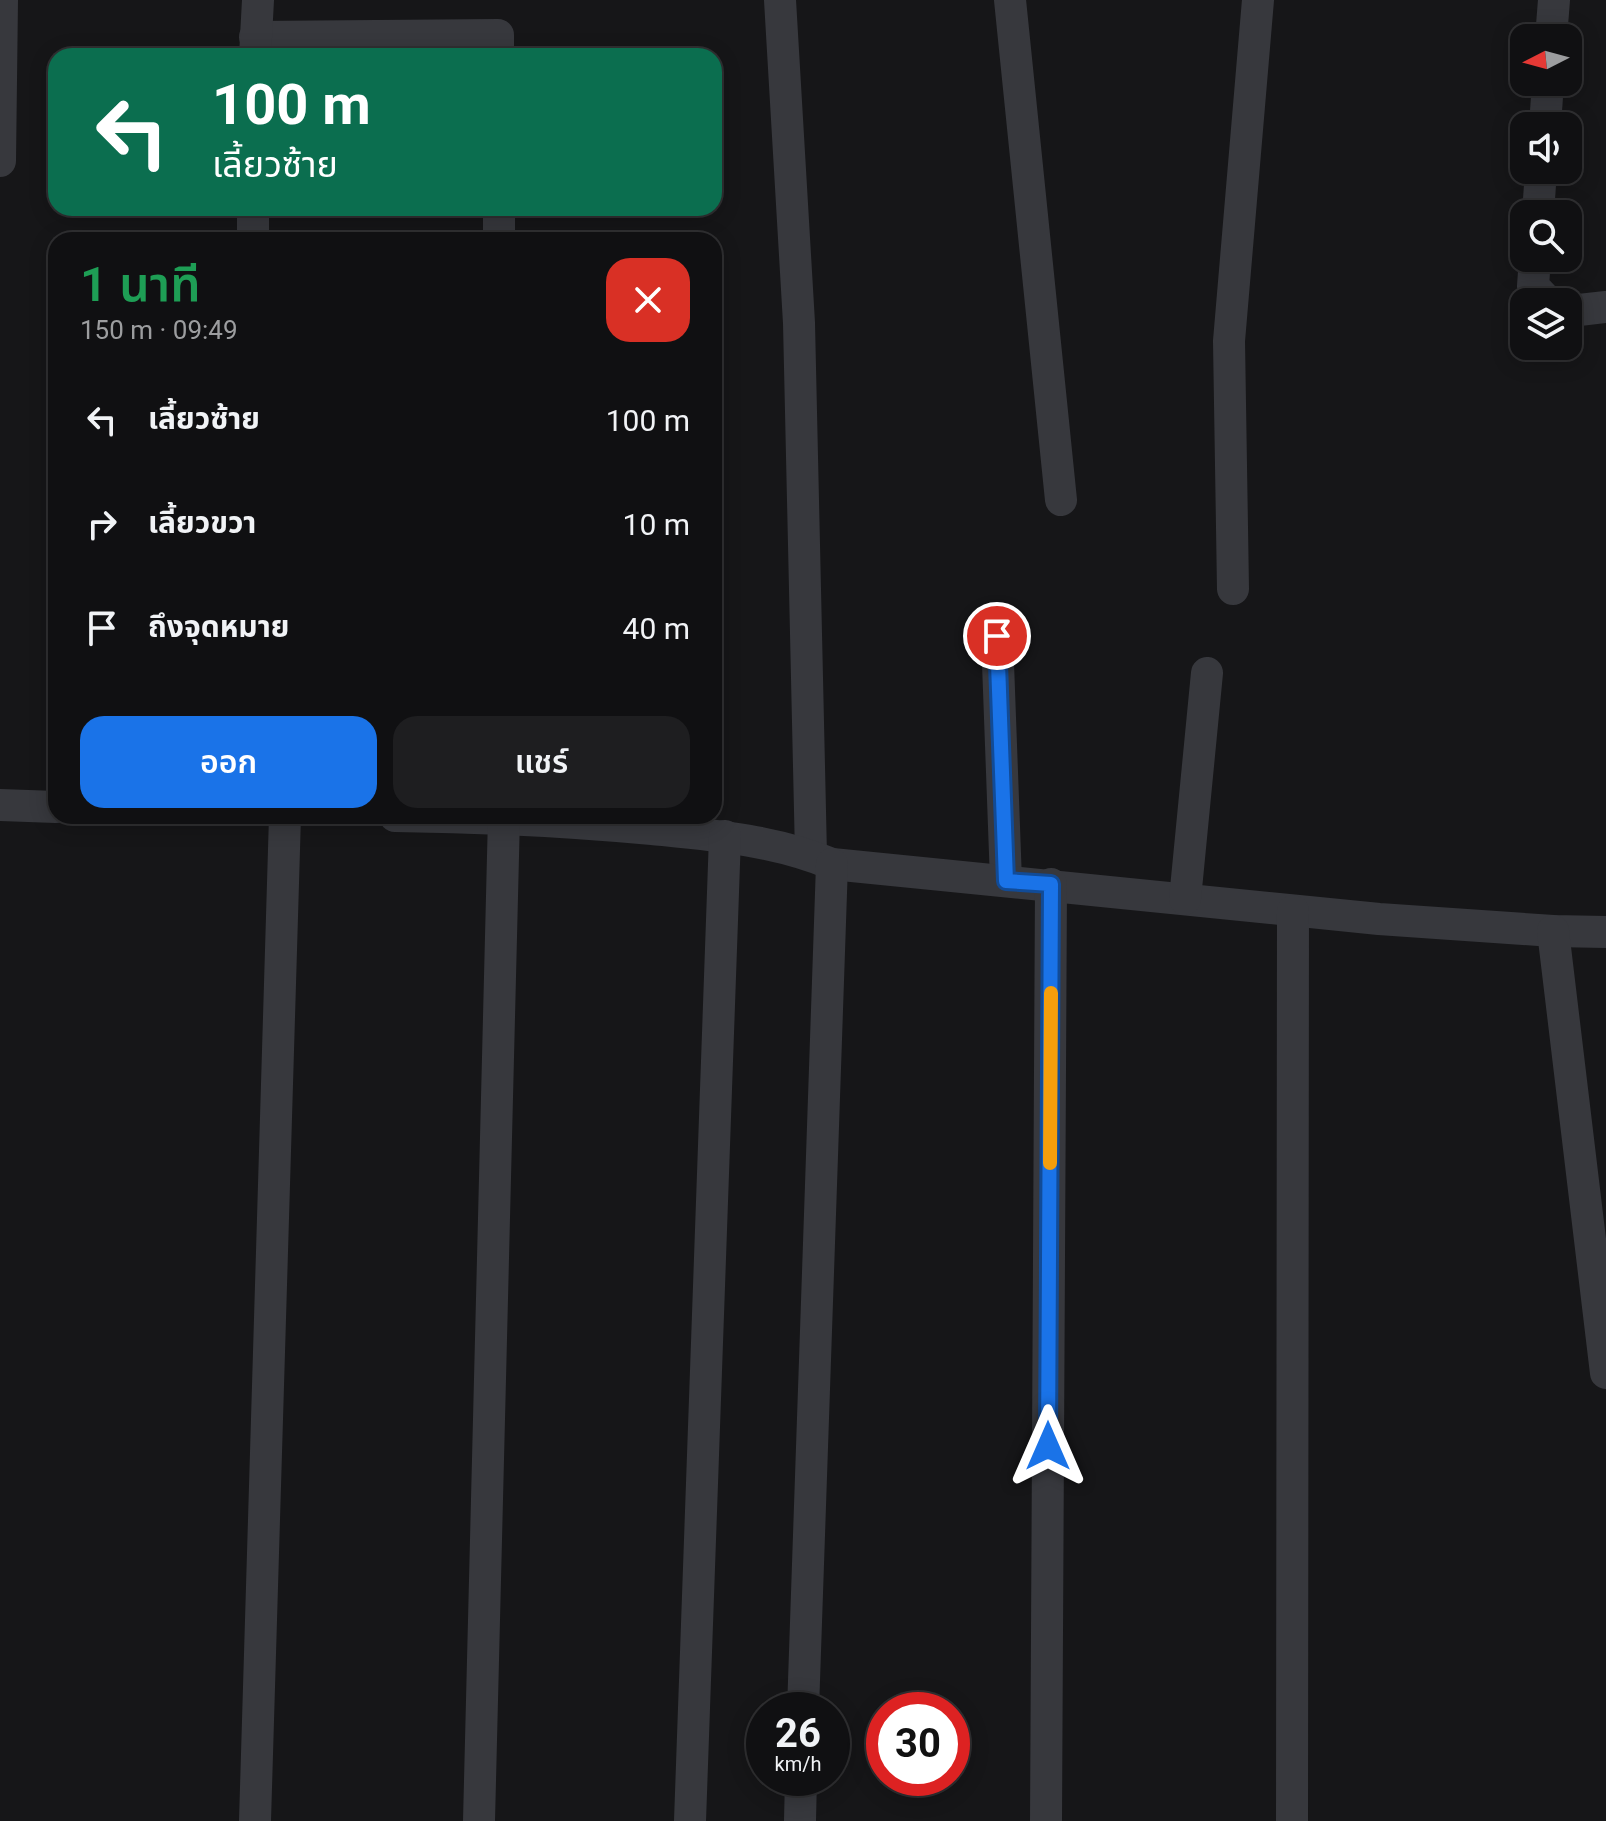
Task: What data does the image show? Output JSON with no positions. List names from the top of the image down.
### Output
{
  "north": "left",
  "page": {
    "turn": ["100 m", "เลี้ยวซ้าย"],
    "heading": ["1 นาที", "150 m · 09:49"],
    "list": [
      {
        "name": "เลี้ยวซ้าย",
        "value": "100 m"
      },
      {
        "name": "เลี้ยวขวา",
        "value": "10 m"
      },
      {
        "name": "ถึงจุดหมาย",
        "value": "40 m"
      }
    ],
    "buttons": ["ออก", "แชร์"],
    "speed": "26 km/h",
    "limit": "30"
  }
}
